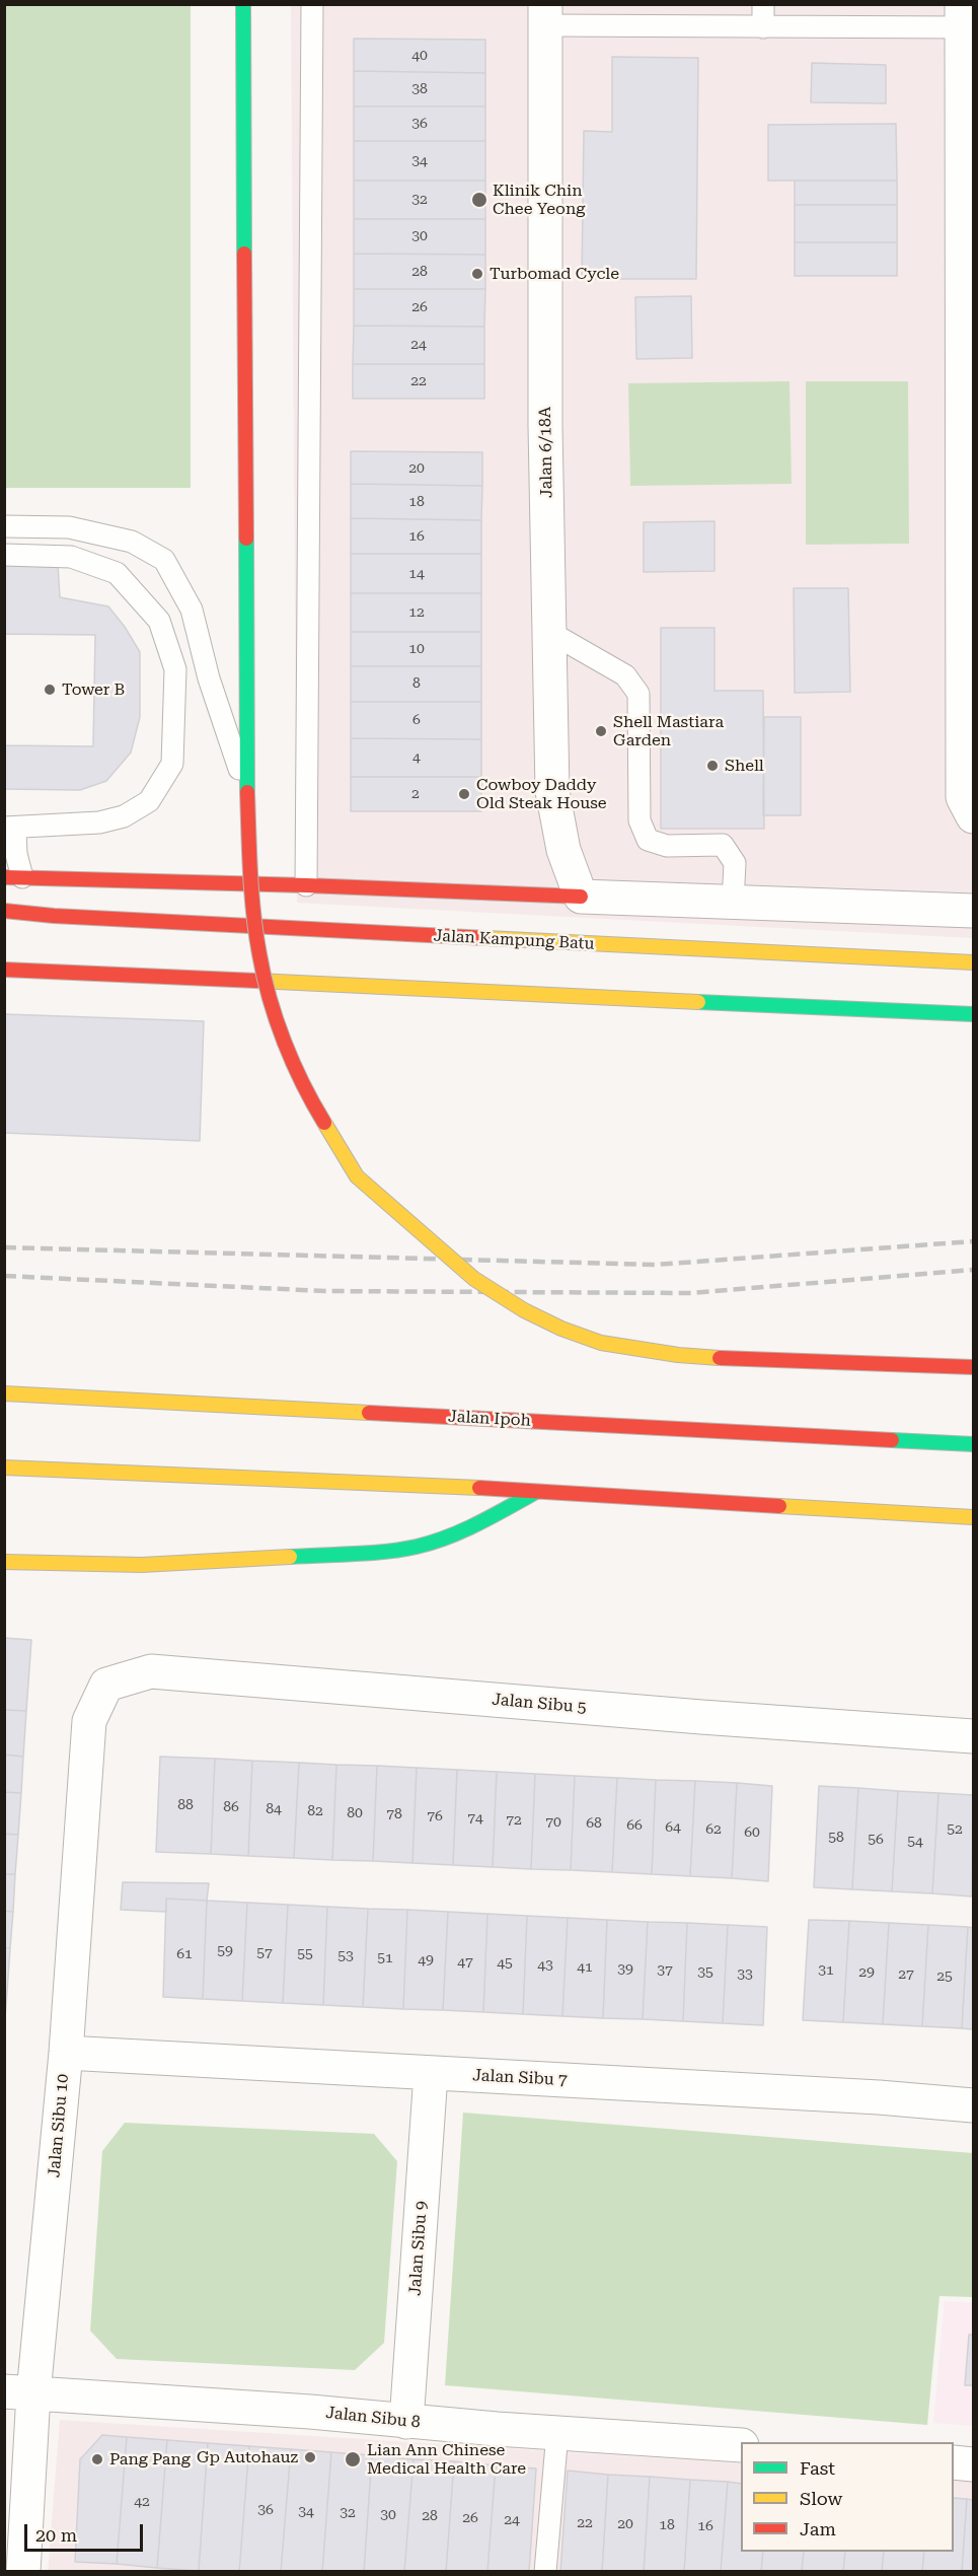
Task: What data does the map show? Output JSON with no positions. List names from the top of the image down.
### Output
{
  "streets": {
    "main road": ["Jalan Kampung Batu", "Jalan Ipoh"],
    "street": [
      "Jalan 6/18A",
      "Jalan Sibu 5",
      "Jalan Sibu 7",
      "Jalan Sibu 10",
      "Jalan Sibu 9",
      "Jalan Sibu 8"
    ]
  },
  "crossings": [
    ["Jalan Sibu 5", "Jalan Sibu 10"],
    ["Jalan Sibu 7", "Jalan Sibu 10"],
    ["Jalan Sibu 7", "Jalan Sibu 9"],
    ["Jalan Sibu 10", "Jalan Sibu 8"],
    ["Jalan Sibu 9", "Jalan Sibu 8"]
  ],
  "places": [
    "Klinik Chin Chee Yeong",
    "Turbomad Cycle",
    "Tower B",
    "Shell Mastiara Garden",
    "Shell",
    "Cowboy Daddy Old Steak House",
    "Gp Autohauz",
    "Pang Pang",
    "Lian Ann Chinese Medical Health Care"
  ],
  "house_numbers": [
    "40",
    "38",
    "36",
    "34",
    "32",
    "30",
    "28",
    "26",
    "24",
    "22",
    "20",
    "18",
    "16",
    "14",
    "12",
    "10",
    "8",
    "6",
    "4",
    "2",
    "88",
    "86",
    "84",
    "82",
    "80",
    "78",
    "76",
    "74",
    "72",
    "70",
    "68",
    "66",
    "64",
    "62",
    "52",
    "60",
    "58",
    "56",
    "54",
    "59",
    "57",
    "61",
    "55",
    "53",
    "51",
    "49",
    "47",
    "45",
    "43",
    "41",
    "39",
    "37",
    "31",
    "35",
    "29",
    "33",
    "27",
    "25",
    "42",
    "36",
    "34",
    "32",
    "30",
    "28",
    "26",
    "24",
    "22",
    "20",
    "18",
    "16"
  ],
  "legend": ["Fast", "Slow", "Jam"],
  "scale_bar": "20 m"
}
